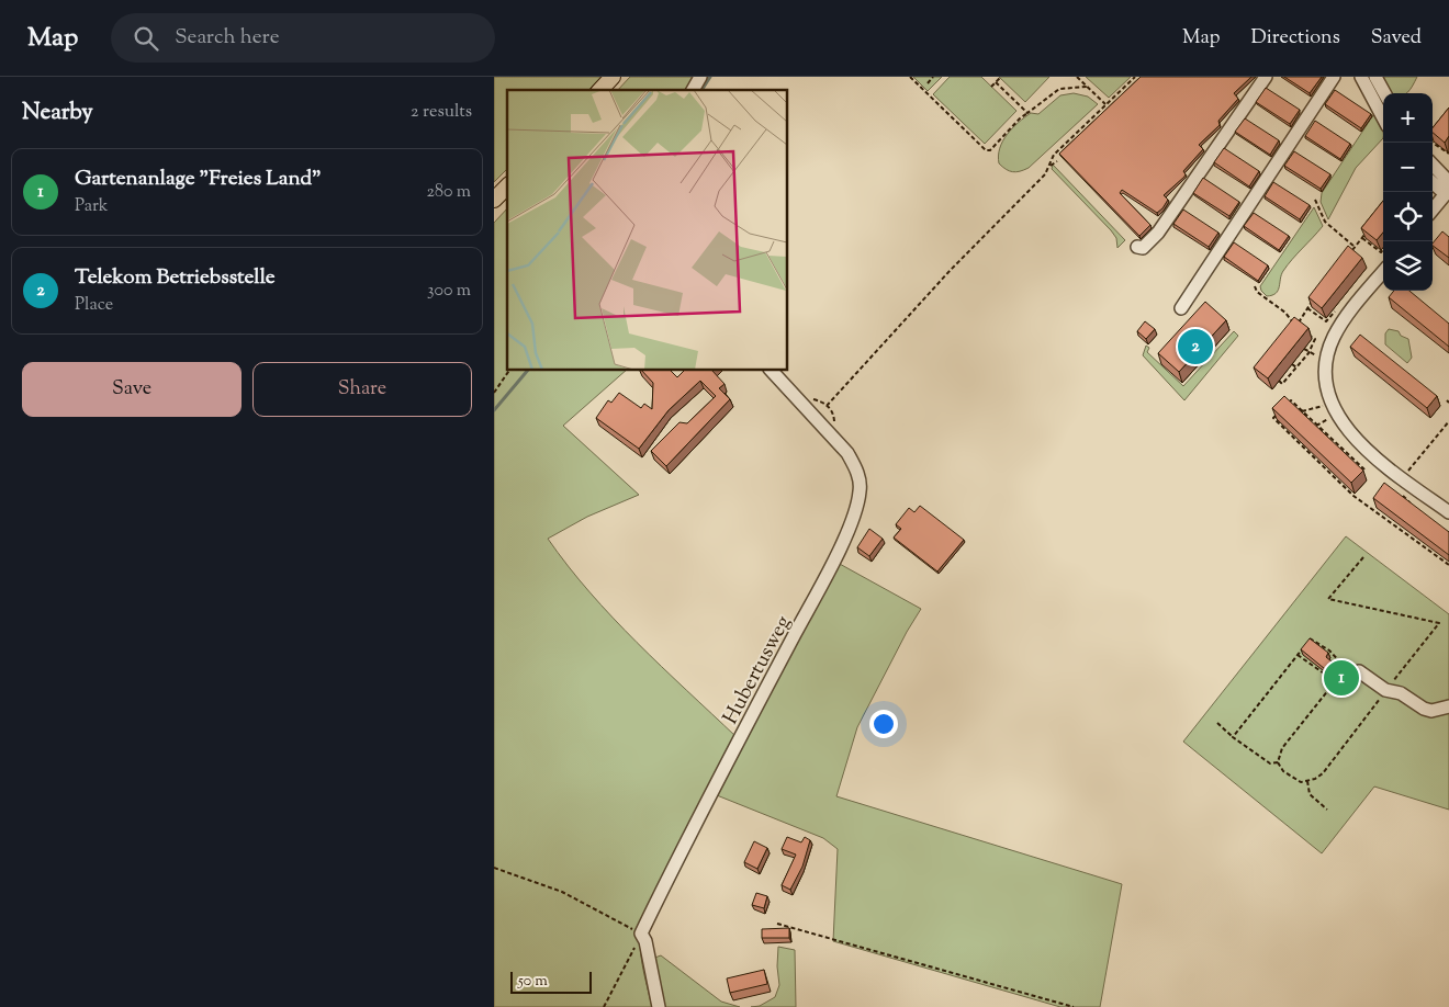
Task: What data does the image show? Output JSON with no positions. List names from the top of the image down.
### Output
{
  "streets": {
    "street": ["Hubertusweg"]
  },
  "scale_bar": "50 m",
  "page": {
    "header": "Map",
    "search": "Search here",
    "nav": ["Map", "Directions", "Saved"],
    "heading": ["Nearby", "2 results"],
    "map_buttons": ["+", "−"],
    "list": [
      {
        "mark": "1",
        "name": "Gartenanlage \"Freies Land\"",
        "note": "Park",
        "value": "280 m"
      },
      {
        "mark": "2",
        "name": "Telekom Betriebsstelle",
        "note": "Place",
        "value": "300 m"
      }
    ],
    "pins": ["2", "1"],
    "buttons": ["Save", "Share"],
    "scale": "50 m"
  }
}
